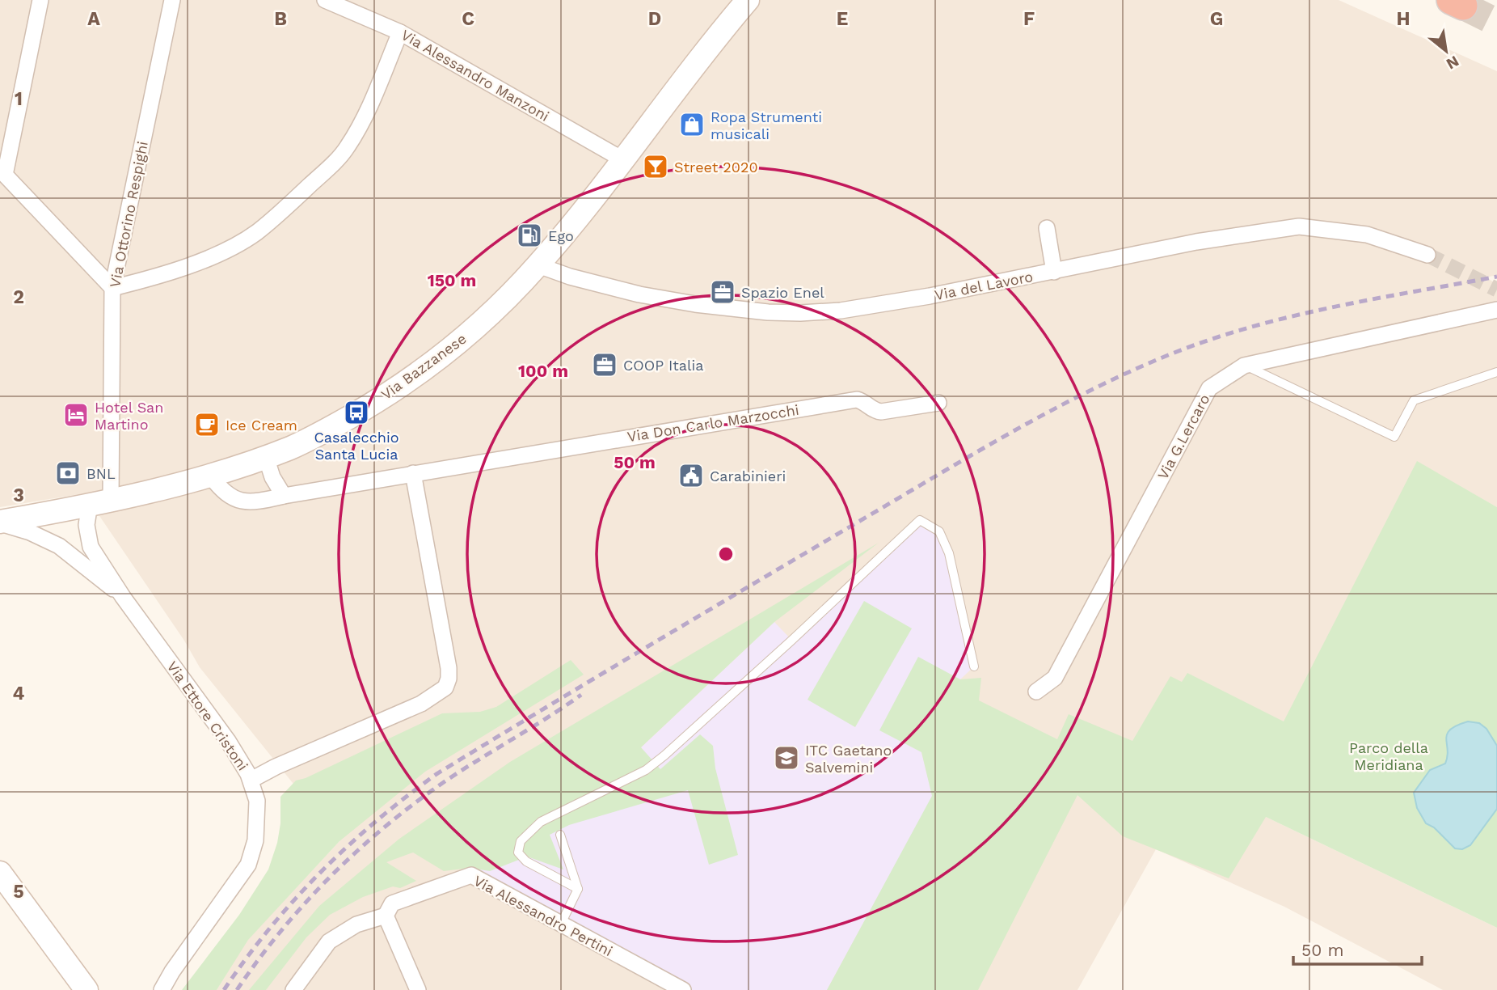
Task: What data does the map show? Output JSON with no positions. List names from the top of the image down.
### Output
{
  "streets": {
    "main road": ["Via Bazzanese"],
    "street": [
      "Via Alessandro Manzoni",
      "Via Ottorino Respighi",
      "Via del Lavoro",
      "Via Don Carlo Marzocchi",
      "Via G.Lercaro",
      "Via Ettore Cristoni",
      "Via Alessandro Pertini"
    ]
  },
  "crossings": [
    ["Via Alessandro Manzoni", "Via Bazzanese"],
    ["Via Ottorino Respighi", "Via Bazzanese"],
    ["Via Ottorino Respighi", "Via Ettore Cristoni"],
    ["Via del Lavoro", "Via Bazzanese"],
    ["Via Bazzanese", "Via Don Carlo Marzocchi"],
    ["Via Bazzanese", "Via Ettore Cristoni"]
  ],
  "parks": ["Parco della Meridiana"],
  "places": {
    "shop": ["Ropa Strumenti musicali"],
    "bar": ["Street 2020"],
    "fuel station": ["Ego"],
    "office": ["Spazio Enel", "COOP Italia"],
    "bus stop": ["Casalecchio Santa Lucia"],
    "hotel": ["Hotel San Martino"],
    "cafe": ["Ice Cream"],
    "bank": ["BNL"],
    "public building": ["Carabinieri"],
    "school or university": ["ITC Gaetano Salvemini"]
  },
  "scale_bar": "50 m",
  "north": "bottom right",
  "grid": {
    "columns": [
      "A",
      "B",
      "C",
      "D",
      "E",
      "F",
      "G",
      "H"
    ],
    "rows": [
      "1",
      "2",
      "3",
      "4",
      "5"
    ]
  },
  "rings": ["150 m", "100 m", "50 m"]
}
